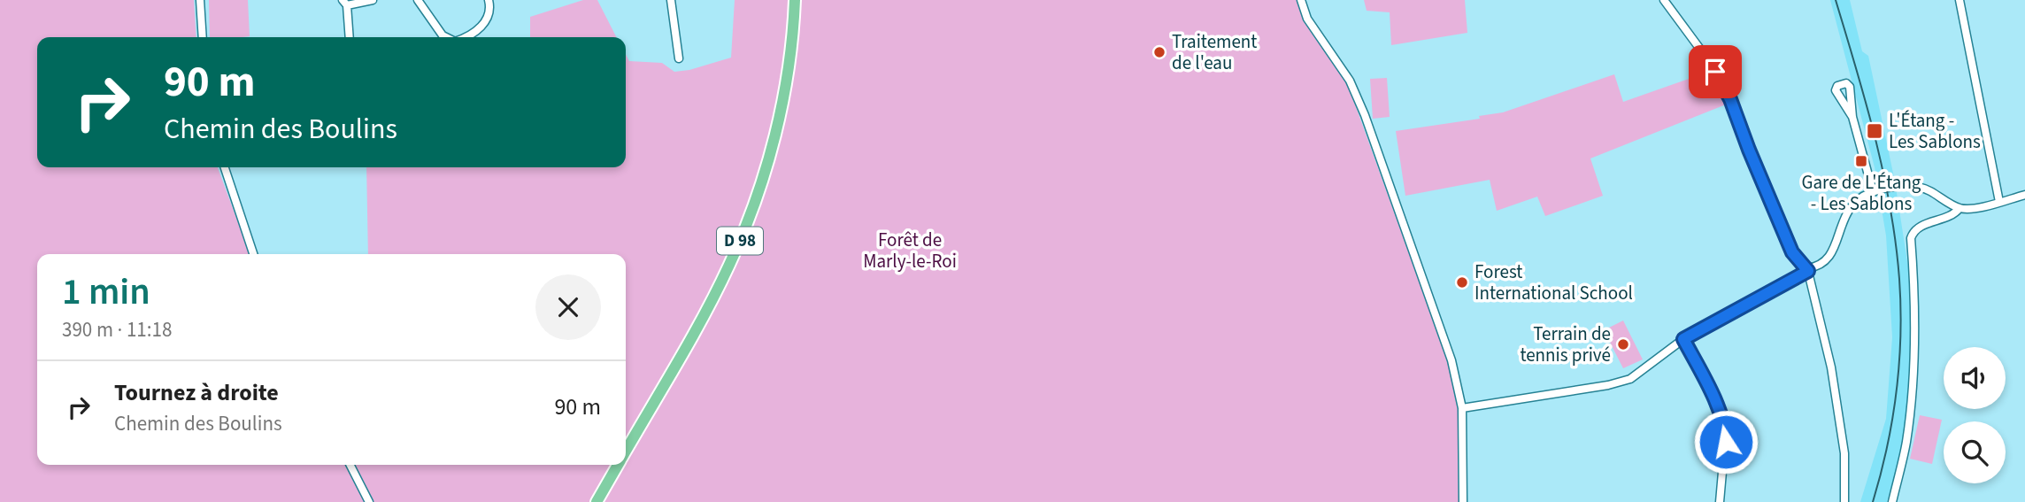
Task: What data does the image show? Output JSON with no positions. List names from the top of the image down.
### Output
{
  "streets": {
    "main road": ["D 98"]
  },
  "parks": ["Forêt de Marly-le-Roi"],
  "places": {
    "other": ["Traitement de l'eau", "Forest International School", "Terrain de tennis privé"],
    "transit": ["L'Étang - Les Sablons", "Gare de L'Étang - Les Sablons"]
  },
  "page": {
    "turn": ["90 m", "Chemin des Boulins"],
    "heading": ["1 min", "390 m · 11:18"],
    "list": [
      {
        "name": "Tournez à droite",
        "note": "Chemin des Boulins",
        "value": "90 m"
      }
    ]
  }
}
